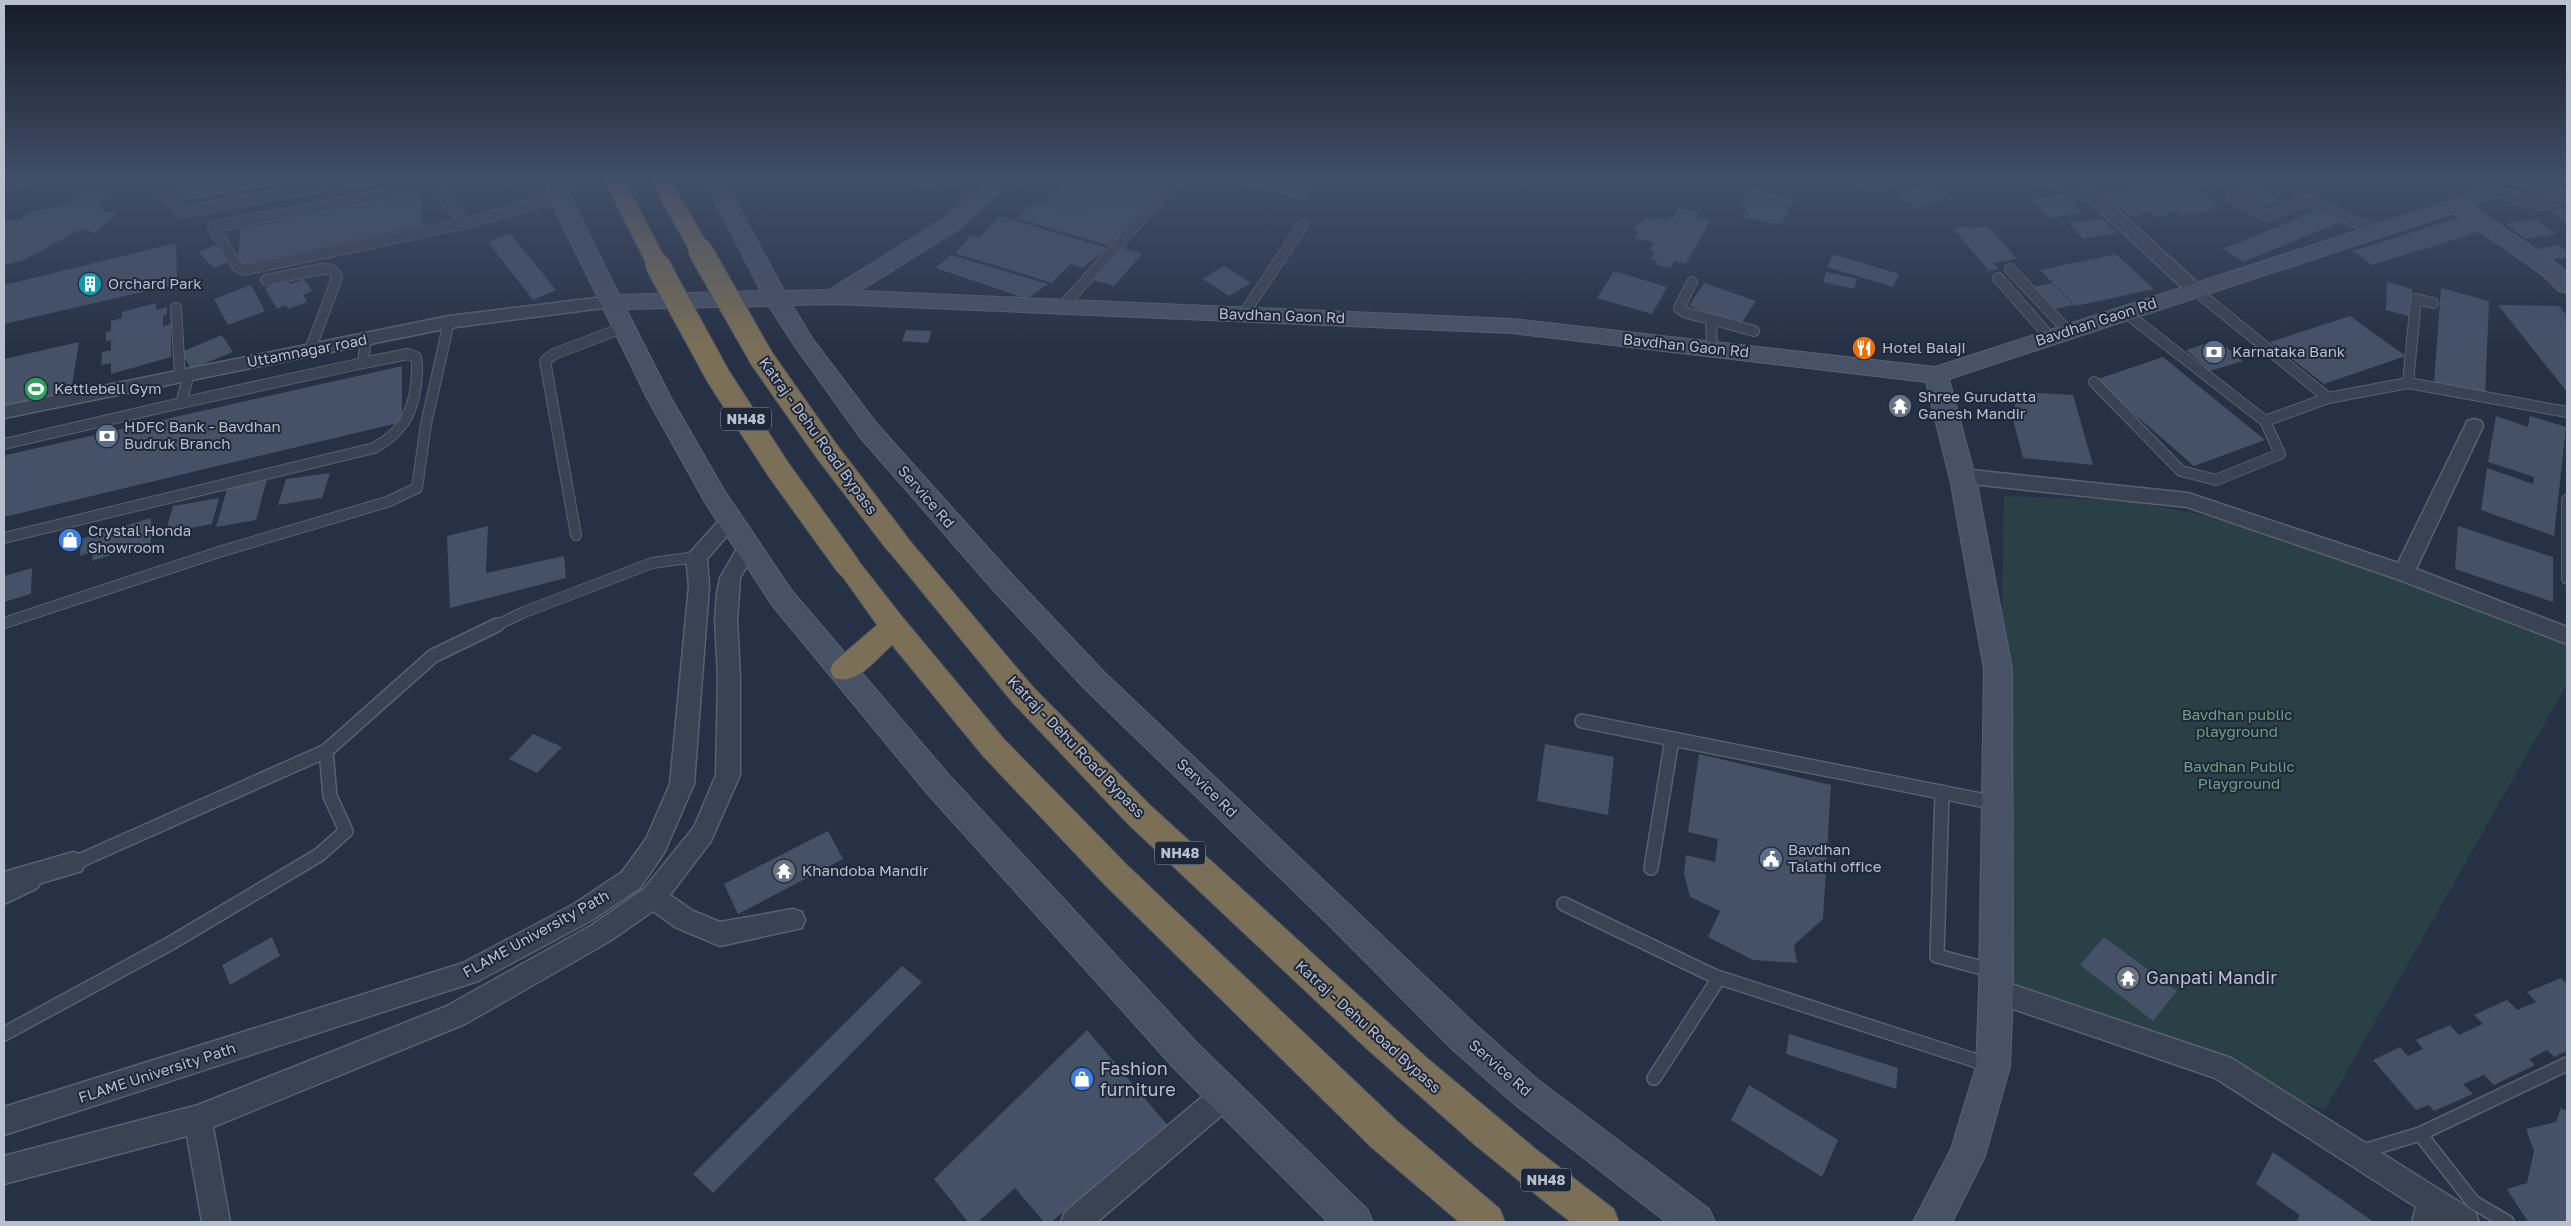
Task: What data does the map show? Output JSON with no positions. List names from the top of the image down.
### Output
{
  "streets": {
    "highway": ["NH48", "Katraj - Dehu Road Bypass"],
    "street": [
      "Bavdhan Gaon Rd",
      "Uttamnagar road",
      "Service Rd",
      "FLAME University Path"
    ]
  },
  "crossings": [
    ["Bavdhan Gaon Rd", "Uttamnagar road"],
    ["Bavdhan Gaon Rd", "Service Rd"]
  ],
  "parks": ["Bavdhan public playground", "Bavdhan Public Playground"],
  "places": {
    "building": ["Orchard Park"],
    "restaurant": ["Hotel Balaji"],
    "bank": ["Karnataka Bank", "HDFC Bank - Bavdhan Budruk Branch"],
    "sports": ["Kettlebell Gym"],
    "temple": ["Shree Gurudatta Ganesh Mandir", "Khandoba Mandir", "Ganpati Mandir"],
    "shop": ["Crystal Honda Showroom", "Fashion furniture"],
    "public building": ["Bavdhan Talathi office"]
  }
}
